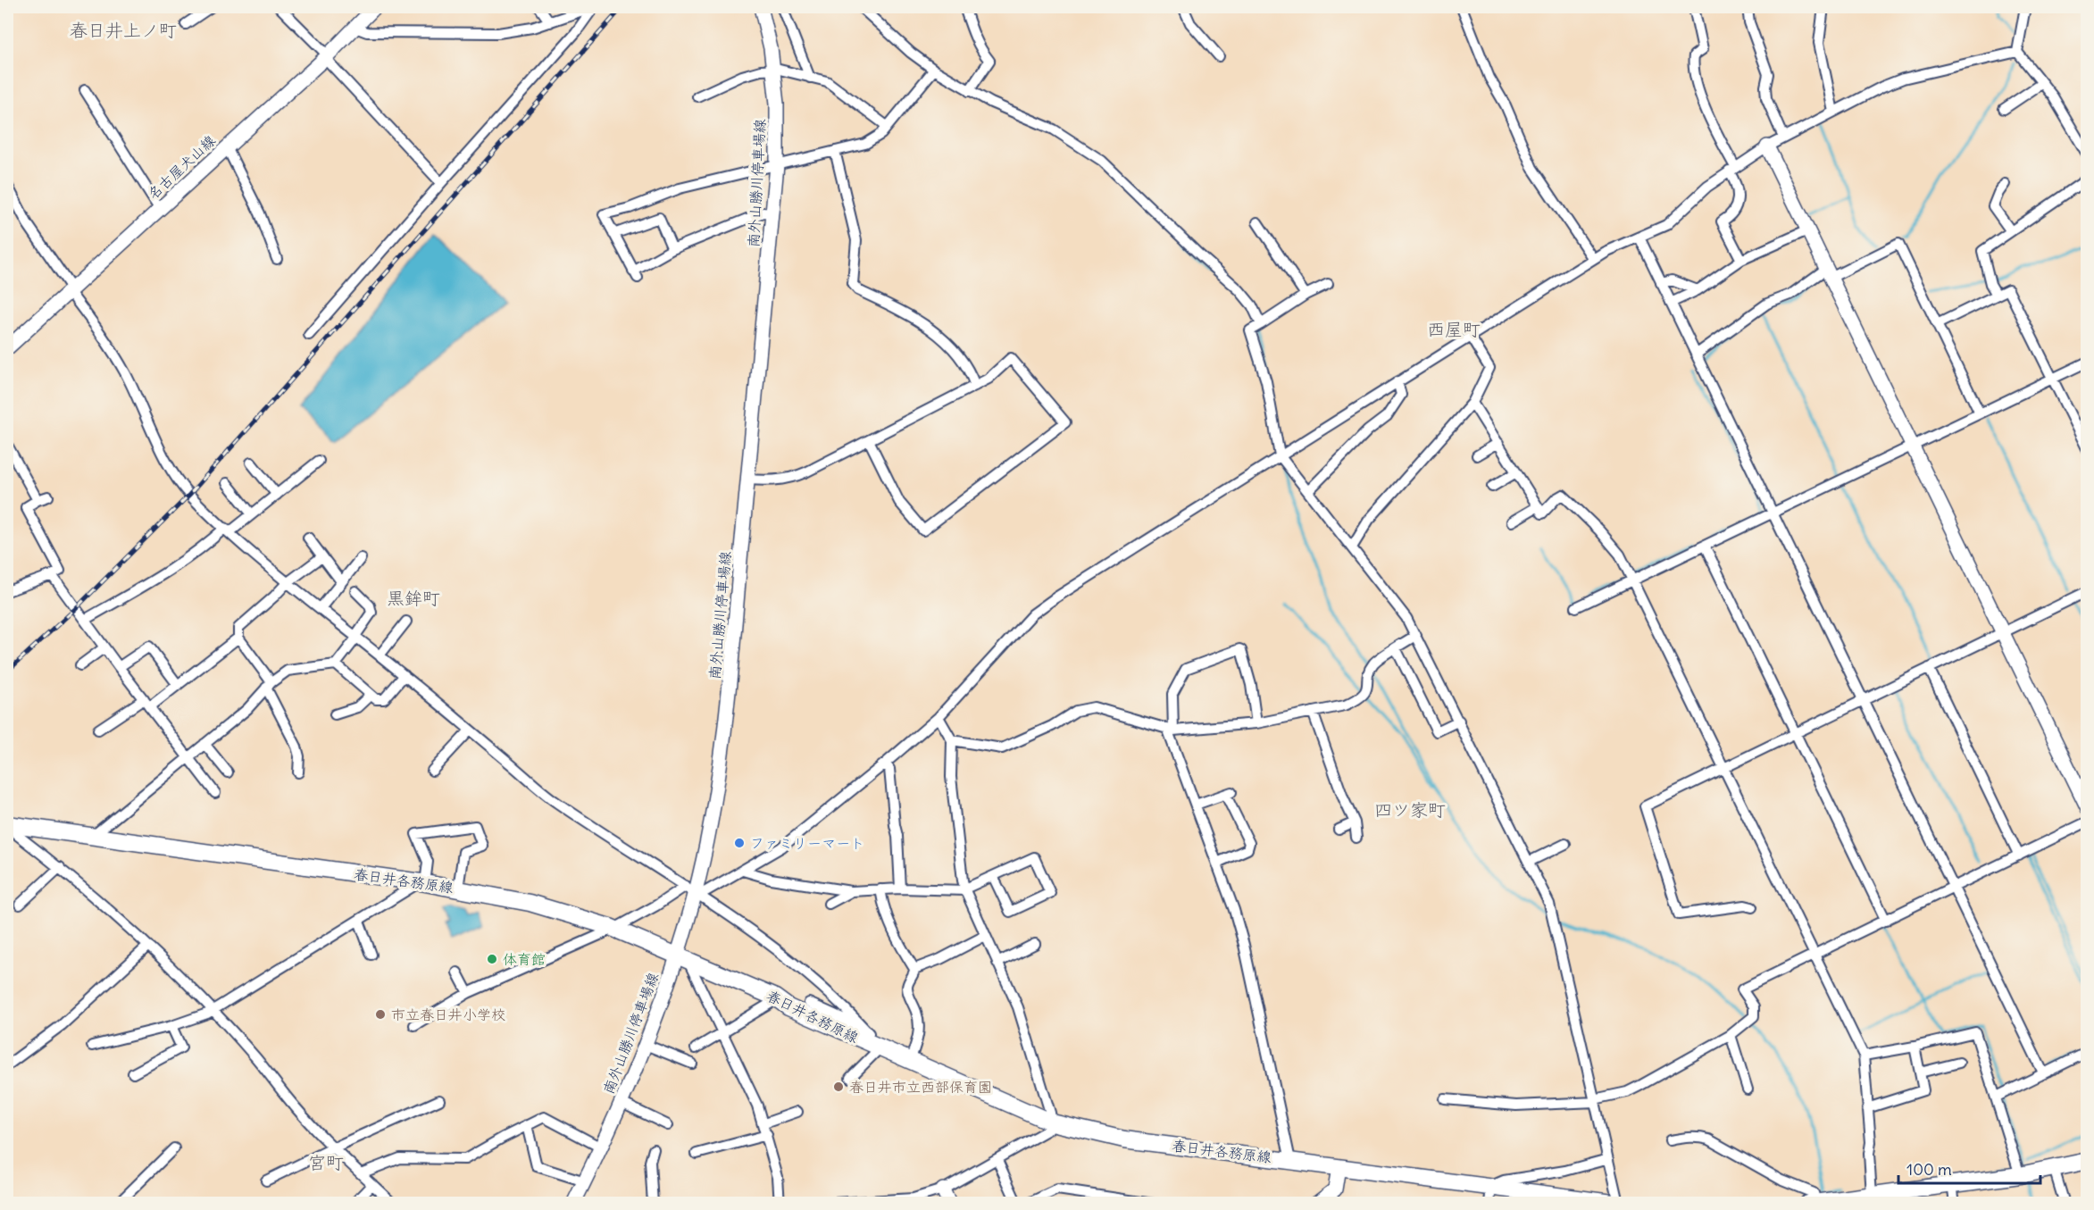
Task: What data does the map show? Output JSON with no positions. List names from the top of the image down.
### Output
{
  "streets": {
    "main road": ["名古屋犬山線", "南外山勝川停車場線", "春日井各務原線"]
  },
  "crossings": [
    ["南外山勝川停車場線", "春日井各務原線"]
  ],
  "districts": [
    "春日井上ノ町",
    "西屋町",
    "黒鉾町",
    "四ツ家町",
    "宮町"
  ],
  "places": [
    "ファミリーマート",
    "体育館",
    "市立春日井小学校",
    "春日井市立西部保育園"
  ],
  "scale_bar": "100 m"
}
